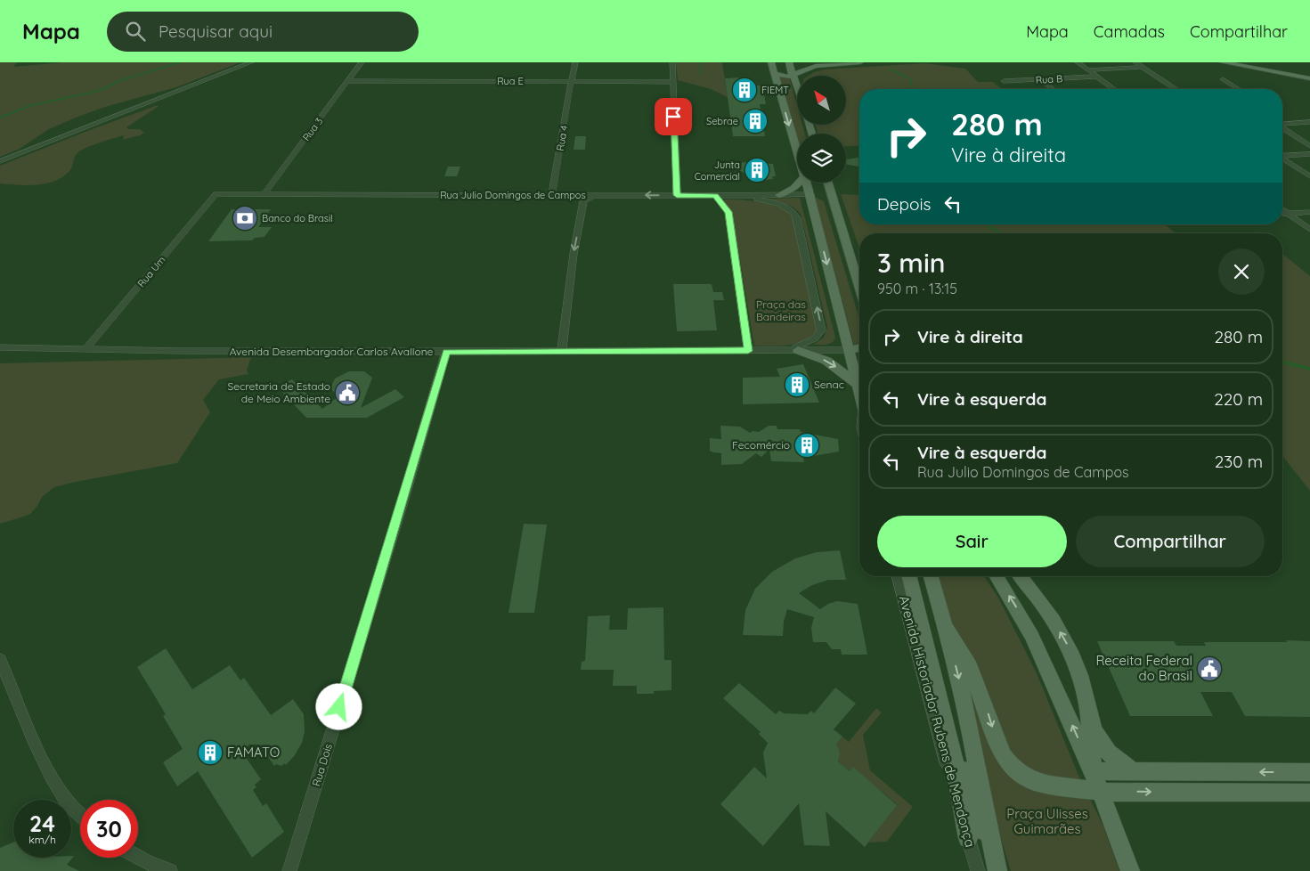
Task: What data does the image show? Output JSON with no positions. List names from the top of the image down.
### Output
{
  "streets": {
    "main road": ["Avenida Historiador Rubens de Mendonça"],
    "street": [
      "Rua B",
      "Rua E",
      "Rua 3",
      "Rua 4",
      "Rua Julio Domingos de Campos",
      "Rua Um",
      "Avenida Desembargador Carlos Avallone",
      "Rua Dois"
    ]
  },
  "crossings": [
    ["Rua E", "Rua 3"],
    ["Rua E", "Rua 4"],
    ["Rua 3", "Rua Julio Domingos de Campos"],
    ["Rua 4", "Rua Julio Domingos de Campos"],
    ["Rua Julio Domingos de Campos", "Rua Um"],
    ["Rua Um", "Avenida Desembargador Carlos Avallone"],
    ["Avenida Desembargador Carlos Avallone", "Rua Dois"]
  ],
  "parks": ["Praça das Bandeiras", "Praça Ulisses Guimarães"],
  "places": {
    "building": [
      "FIEMT",
      "Sebrae",
      "Junta Comercial",
      "Senac",
      "Fecomércio",
      "FAMATO"
    ],
    "bank": ["Banco do Brasil"],
    "public building": ["Secretaria de Estado de Meio Ambiente", "Receita Federal do Brasil"]
  },
  "north": "top left",
  "page": {
    "header": "Mapa",
    "search": "Pesquisar aqui",
    "nav": ["Mapa", "Camadas", "Compartilhar"],
    "turn": ["280 m", "Vire à direita"],
    "then": "Depois",
    "heading": ["3 min", "950 m · 13:15"],
    "list": [
      {
        "name": "Vire à direita",
        "value": "280 m"
      },
      {
        "name": "Vire à esquerda",
        "value": "220 m"
      },
      {
        "name": "Vire à esquerda",
        "note": "Rua Julio Domingos de Campos",
        "value": "230 m"
      }
    ],
    "buttons": ["Sair", "Compartilhar"],
    "speed": "24 km/h",
    "limit": "30"
  }
}
